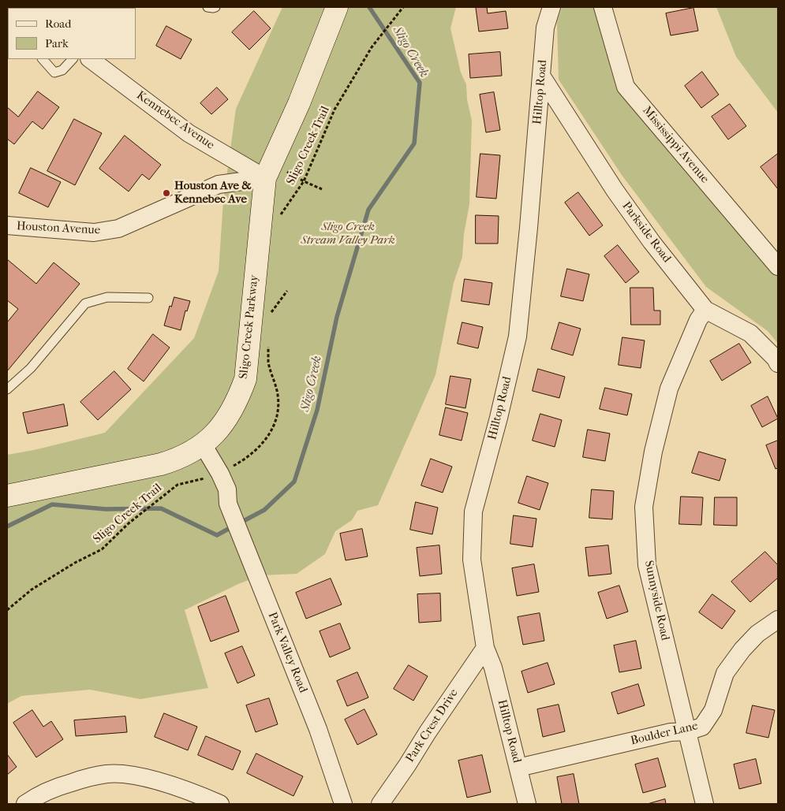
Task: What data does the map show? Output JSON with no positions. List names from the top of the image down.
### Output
{
  "streets": {
    "street": [
      "Hilltop Road",
      "Kennebec Avenue",
      "Mississippi Avenue",
      "Houston Avenue",
      "Parkside Road",
      "Sligo Creek Parkway",
      "Sunnyside Road",
      "Park Valley Road",
      "Park Crest Drive",
      "Boulder Lane"
    ],
    "path": ["Sligo Creek Trail"]
  },
  "crossings": [
    ["Hilltop Road", "Parkside Road"],
    ["Hilltop Road", "Park Crest Drive"],
    ["Hilltop Road", "Boulder Lane"],
    ["Kennebec Avenue", "Houston Avenue"],
    ["Kennebec Avenue", "Sligo Creek Parkway"],
    ["Houston Avenue", "Sligo Creek Parkway"],
    ["Parkside Road", "Sunnyside Road"],
    ["Sligo Creek Parkway", "Park Valley Road"],
    ["Sunnyside Road", "Boulder Lane"]
  ],
  "water": ["Sligo Creek"],
  "parks": ["Sligo Creek Stream Valley Park"],
  "places": ["Houston Ave & Kennebec Ave"],
  "legend": ["Road", "Park"]
}
